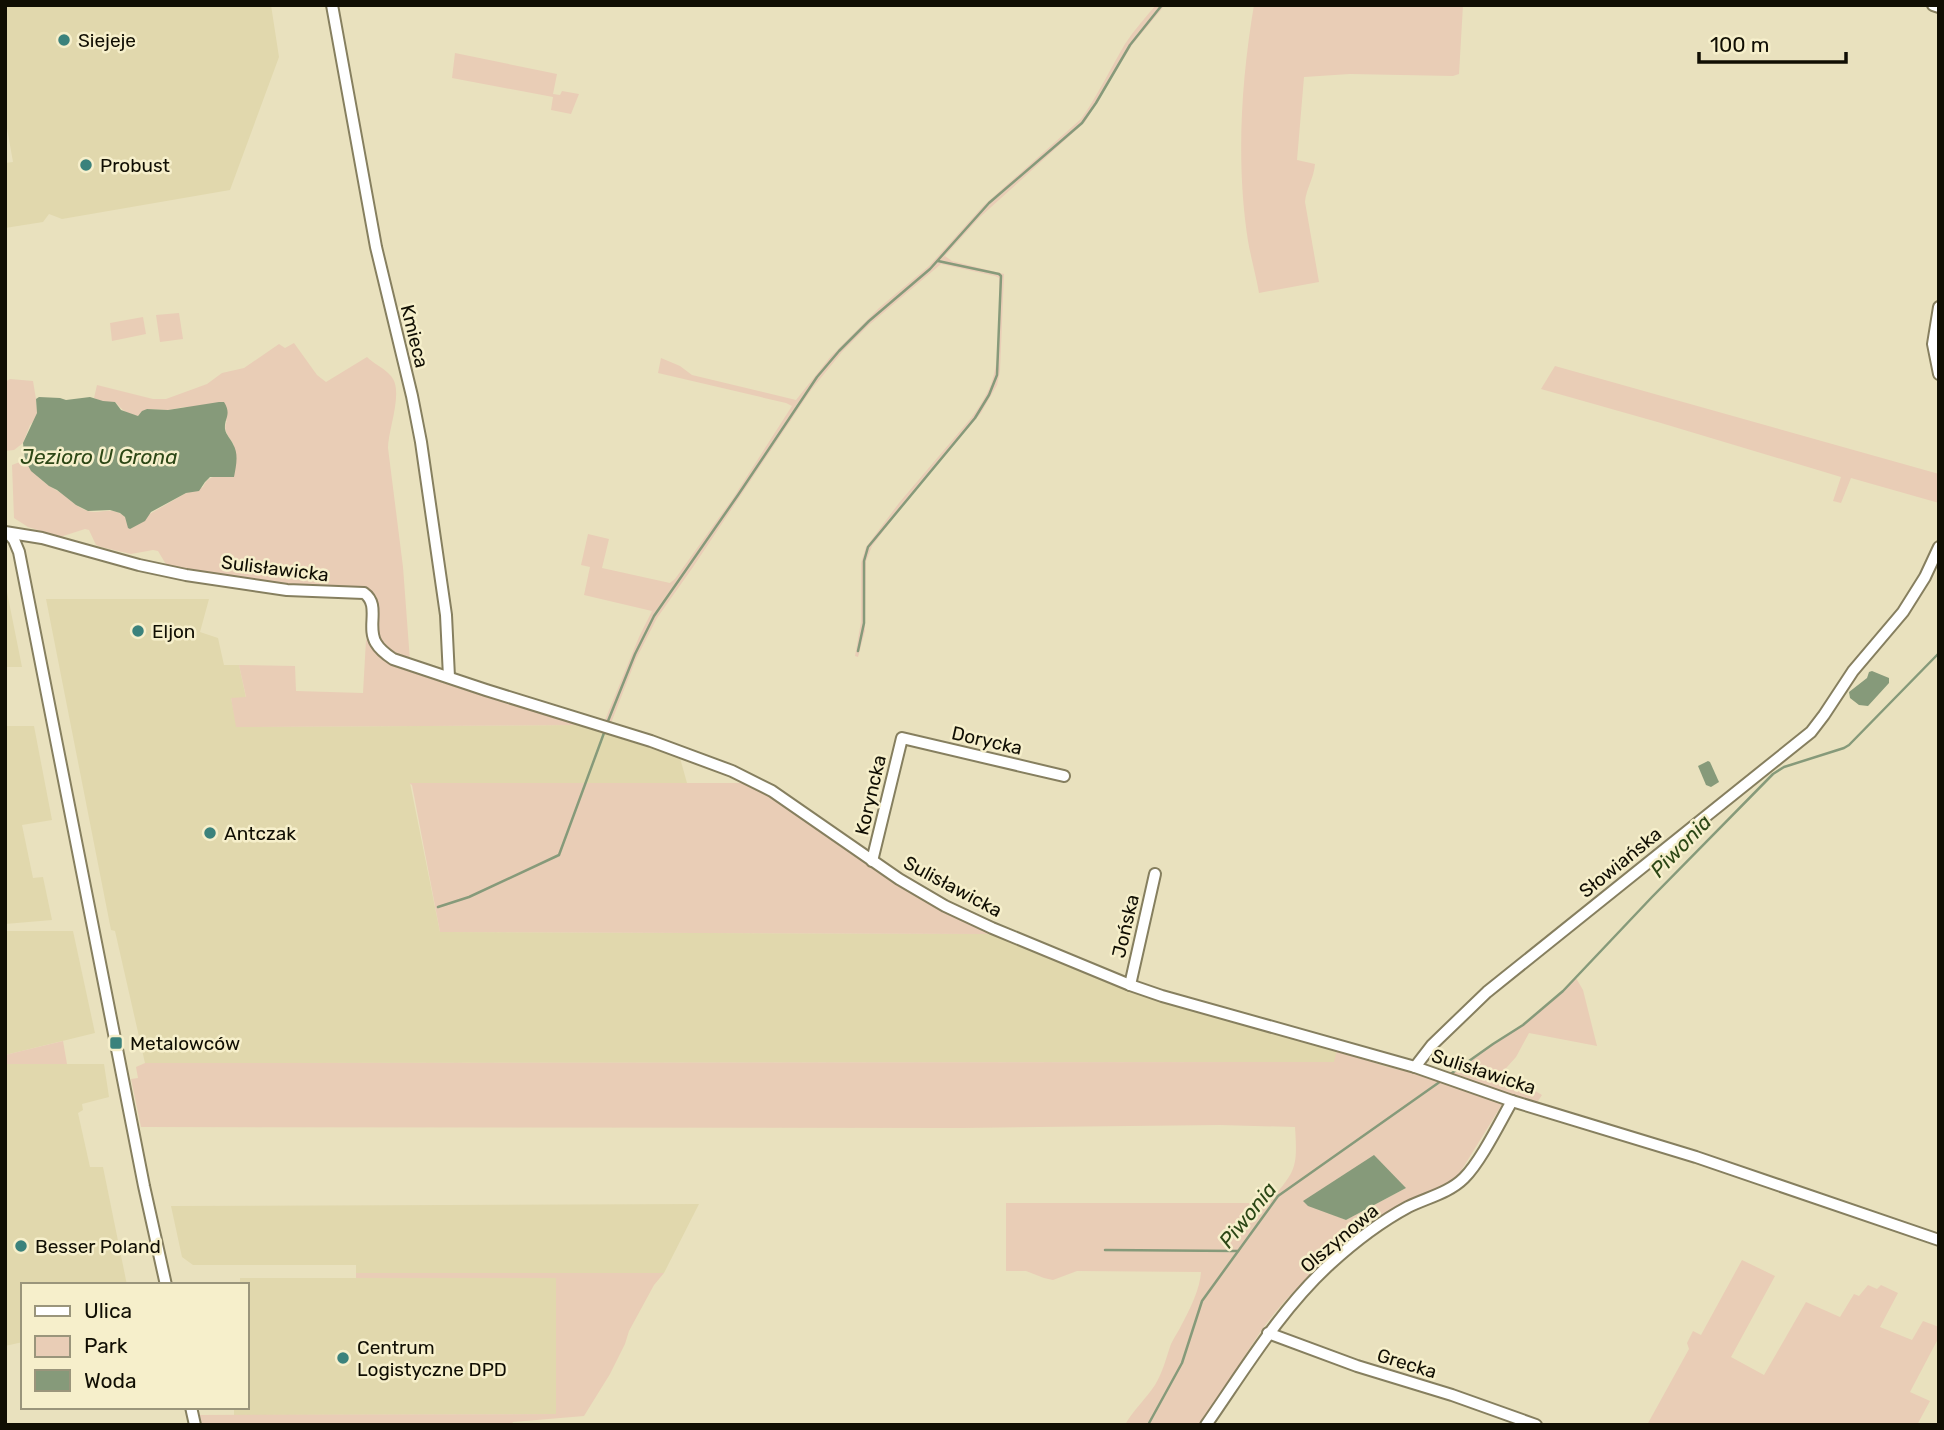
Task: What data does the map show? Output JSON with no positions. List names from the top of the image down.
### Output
{
  "streets": {
    "street": [
      "Kmieca",
      "Sulisławicka",
      "Dorycka",
      "Koryncka",
      "Słowiańska",
      "Jońska",
      "Olszynowa",
      "Grecka"
    ]
  },
  "crossings": [
    ["Kmieca", "Sulisławicka"],
    ["Sulisławicka", "Koryncka"],
    ["Sulisławicka", "Słowiańska"],
    ["Sulisławicka", "Jońska"],
    ["Sulisławicka", "Olszynowa"],
    ["Dorycka", "Koryncka"],
    ["Olszynowa", "Grecka"]
  ],
  "water": ["Jezioro U Grona", "Piwonia"],
  "places": {
    "other": [
      "Siejeje",
      "Probust",
      "Eljon",
      "Antczak",
      "Besser Poland",
      "Centrum Logistyczne DPD"
    ],
    "transit": ["Metalowców"]
  },
  "legend": ["Ulica", "Park", "Woda"],
  "scale_bar": "100 m"
}
